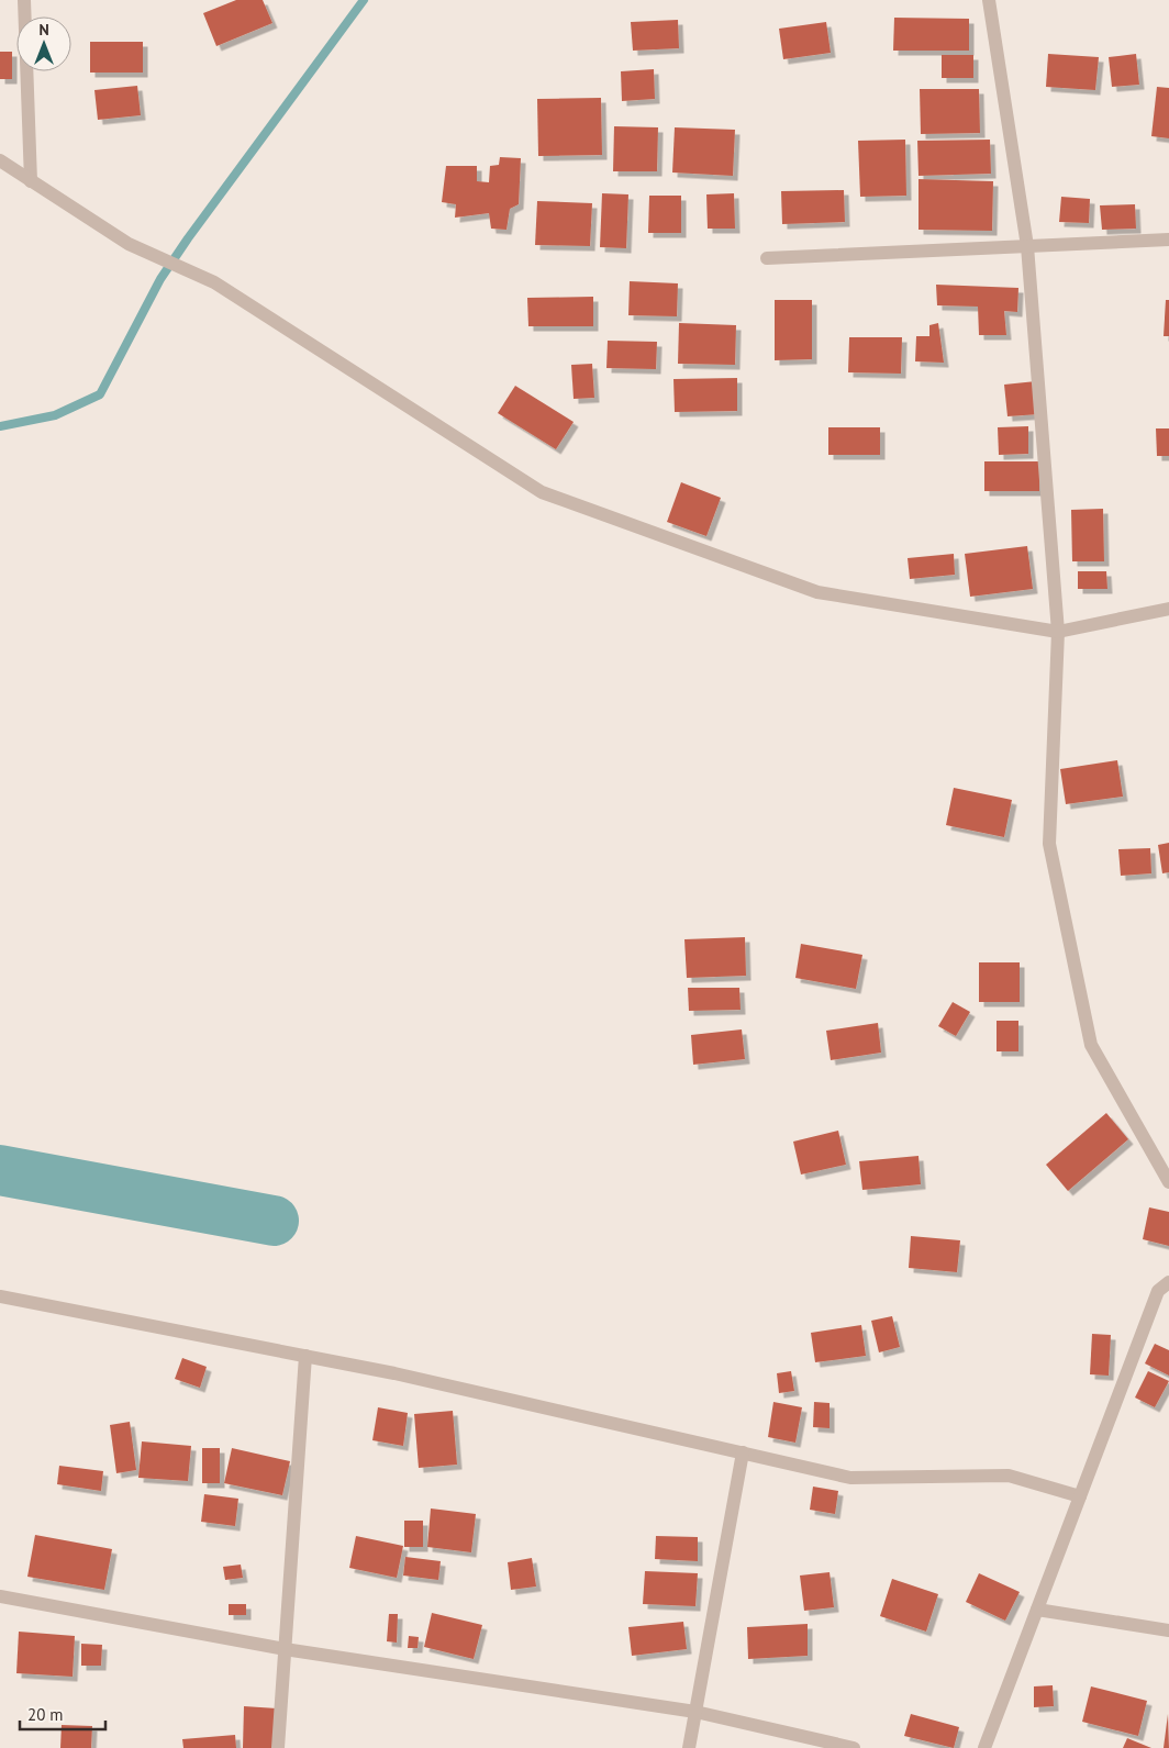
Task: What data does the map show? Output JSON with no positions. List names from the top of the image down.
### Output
{
  "scale_bar": "20 m",
  "north": "top"
}
